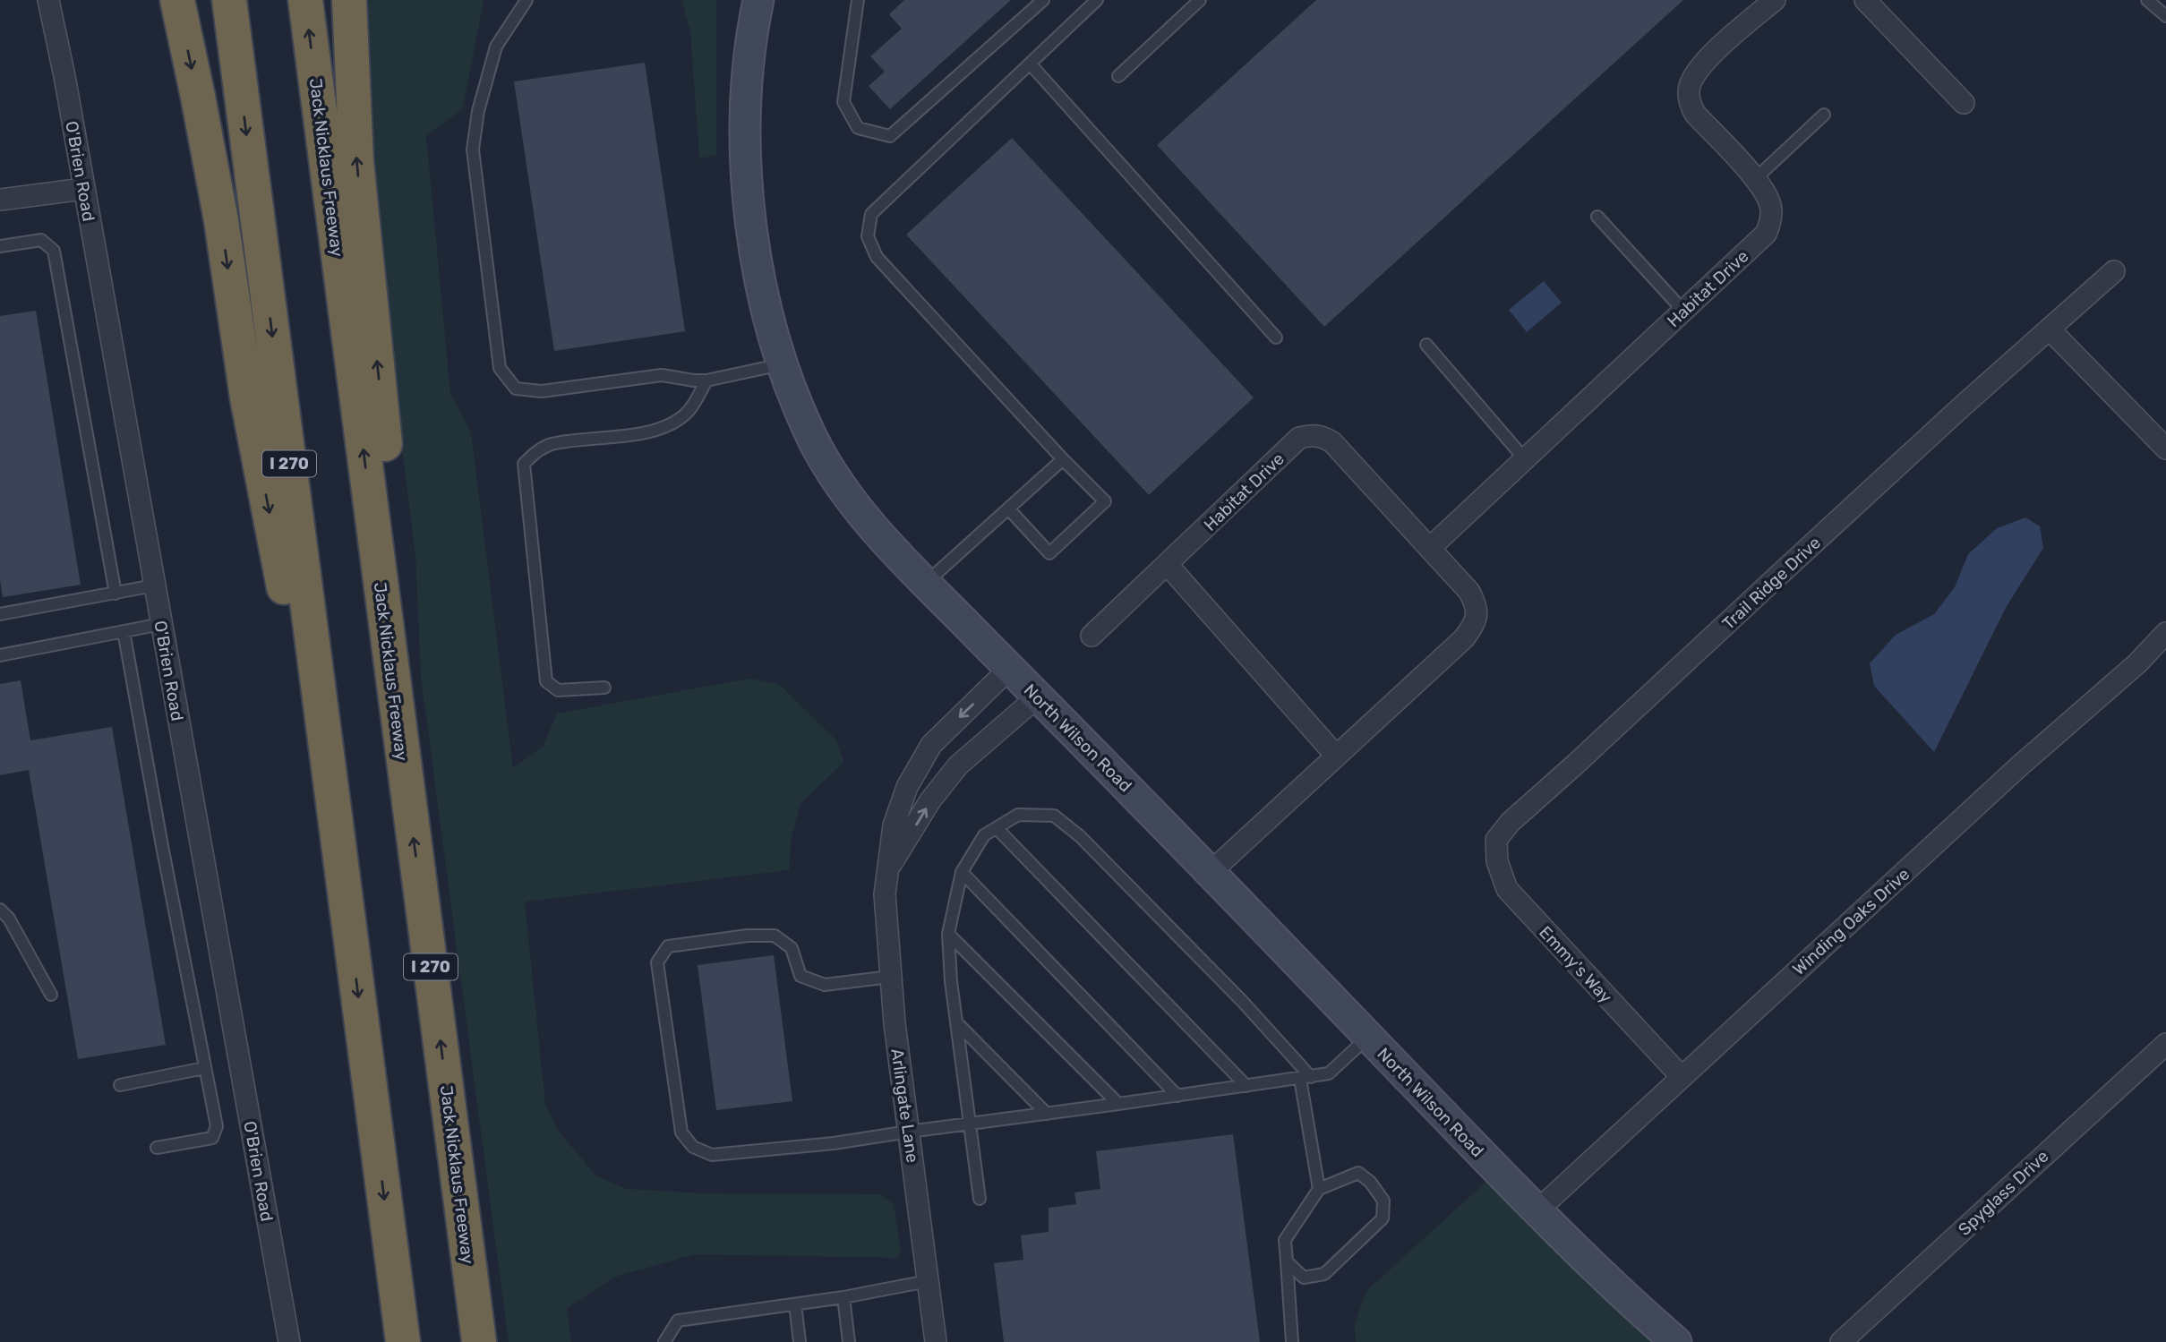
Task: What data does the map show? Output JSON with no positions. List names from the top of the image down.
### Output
{
  "streets": {
    "highway": ["Jack Nicklaus Freeway", "I 270"],
    "main road": ["North Wilson Road"],
    "street": [
      "O'Brien Road",
      "Habitat Drive",
      "Trail Ridge Drive",
      "Winding Oaks Drive",
      "Emmy's Way",
      "Arlingate Lane",
      "Spyglass Drive"
    ]
  },
  "crossings": [
    ["Habitat Drive", "North Wilson Road"],
    ["Trail Ridge Drive", "Emmy's Way"],
    ["North Wilson Road", "Winding Oaks Drive"],
    ["North Wilson Road", "Arlingate Lane"],
    ["Winding Oaks Drive", "Emmy's Way"]
  ]
}
